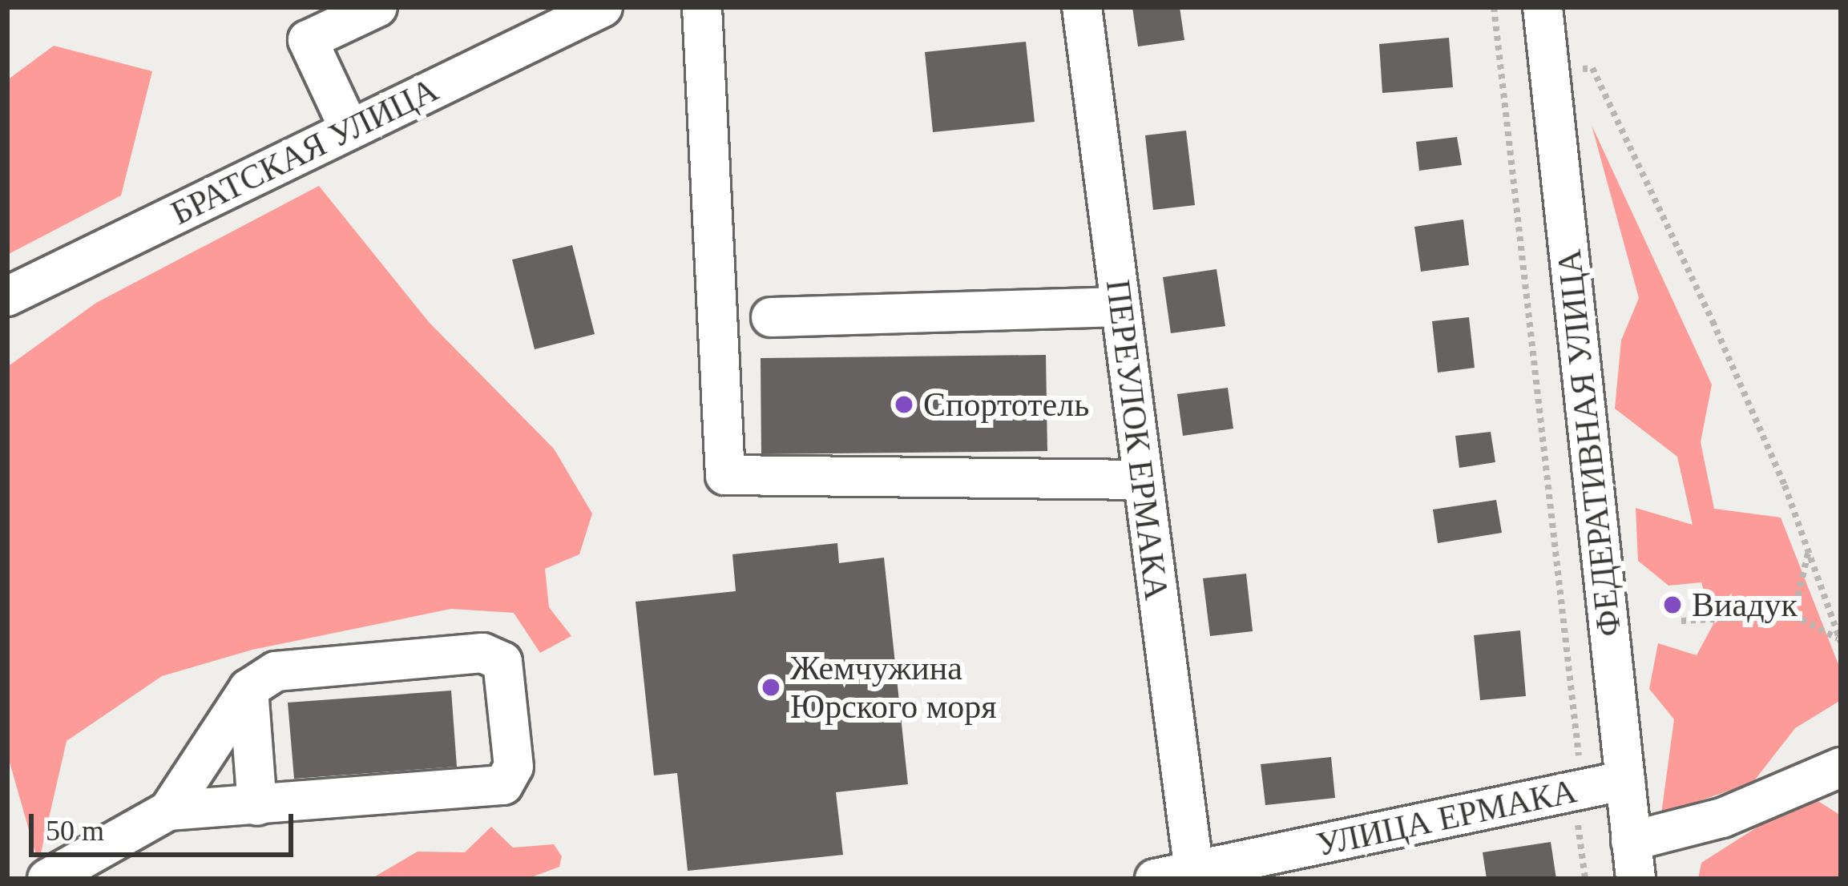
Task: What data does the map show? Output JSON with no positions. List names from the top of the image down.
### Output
{
  "streets": {
    "street": [
      "БРАТСКАЯ УЛИЦА",
      "ПЕРЕУЛОК ЕРМАКА",
      "ФЕДЕРАТИВНАЯ УЛИЦА",
      "УЛИЦА ЕРМАКА"
    ]
  },
  "crossings": [
    ["ПЕРЕУЛОК ЕРМАКА", "УЛИЦА ЕРМАКА"],
    ["ФЕДЕРАТИВНАЯ УЛИЦА", "УЛИЦА ЕРМАКА"]
  ],
  "places": ["Спортотель", "Виадук", "Жемчужина Юрского моря"],
  "scale_bar": "50 m"
}
